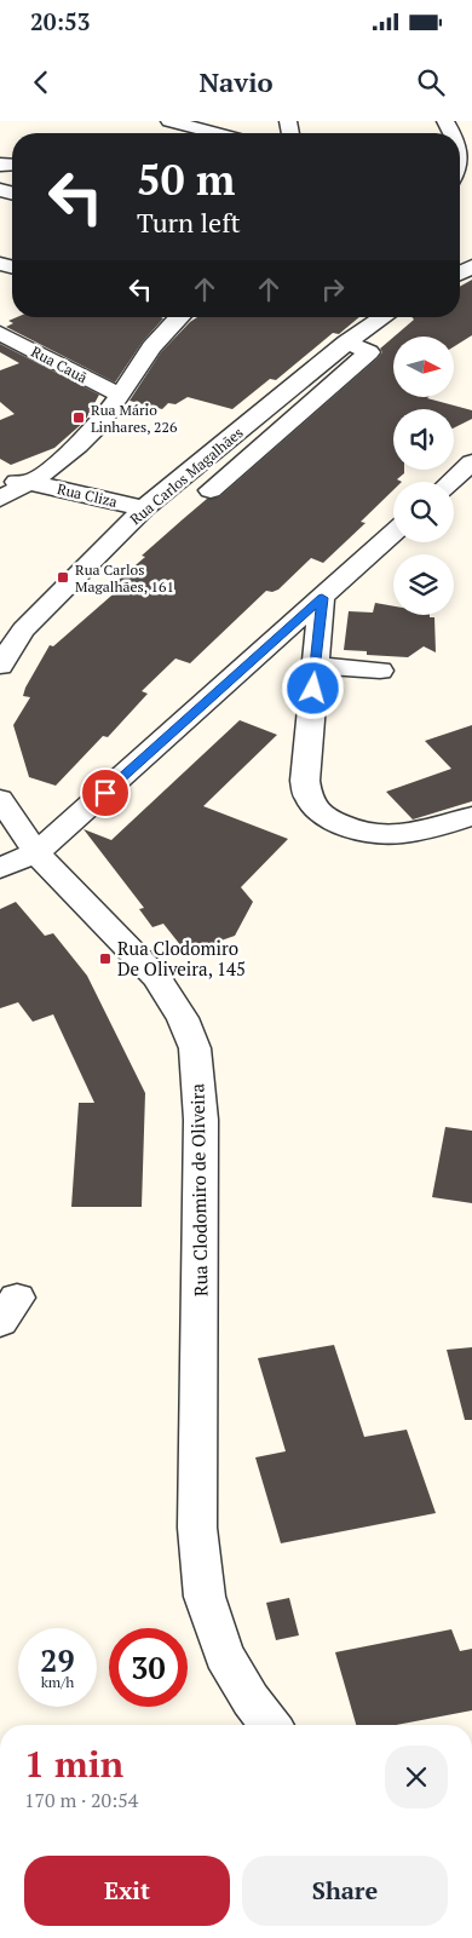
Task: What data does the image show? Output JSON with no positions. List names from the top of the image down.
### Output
{
  "streets": {
    "street": [
      "Rua Cauã",
      "Rua Carlos Magalhães",
      "Rua Cliza",
      "Rua Clodomiro de Oliveira"
    ]
  },
  "crossings": [
    ["Rua Carlos Magalhães", "Rua Cliza"]
  ],
  "places": {
    "transit": ["Rua Mário Linhares, 226", "Rua Carlos Magalhães, 161", "Rua Clodomiro De Oliveira, 145"]
  },
  "north": "right",
  "page": {
    "status": "20:53",
    "header": "Navio",
    "turn": ["50 m", "Turn left"],
    "speed": "29 km/h",
    "limit": "30",
    "heading": ["1 min", "170 m · 20:54"],
    "buttons": ["Exit", "Share"]
  }
}
